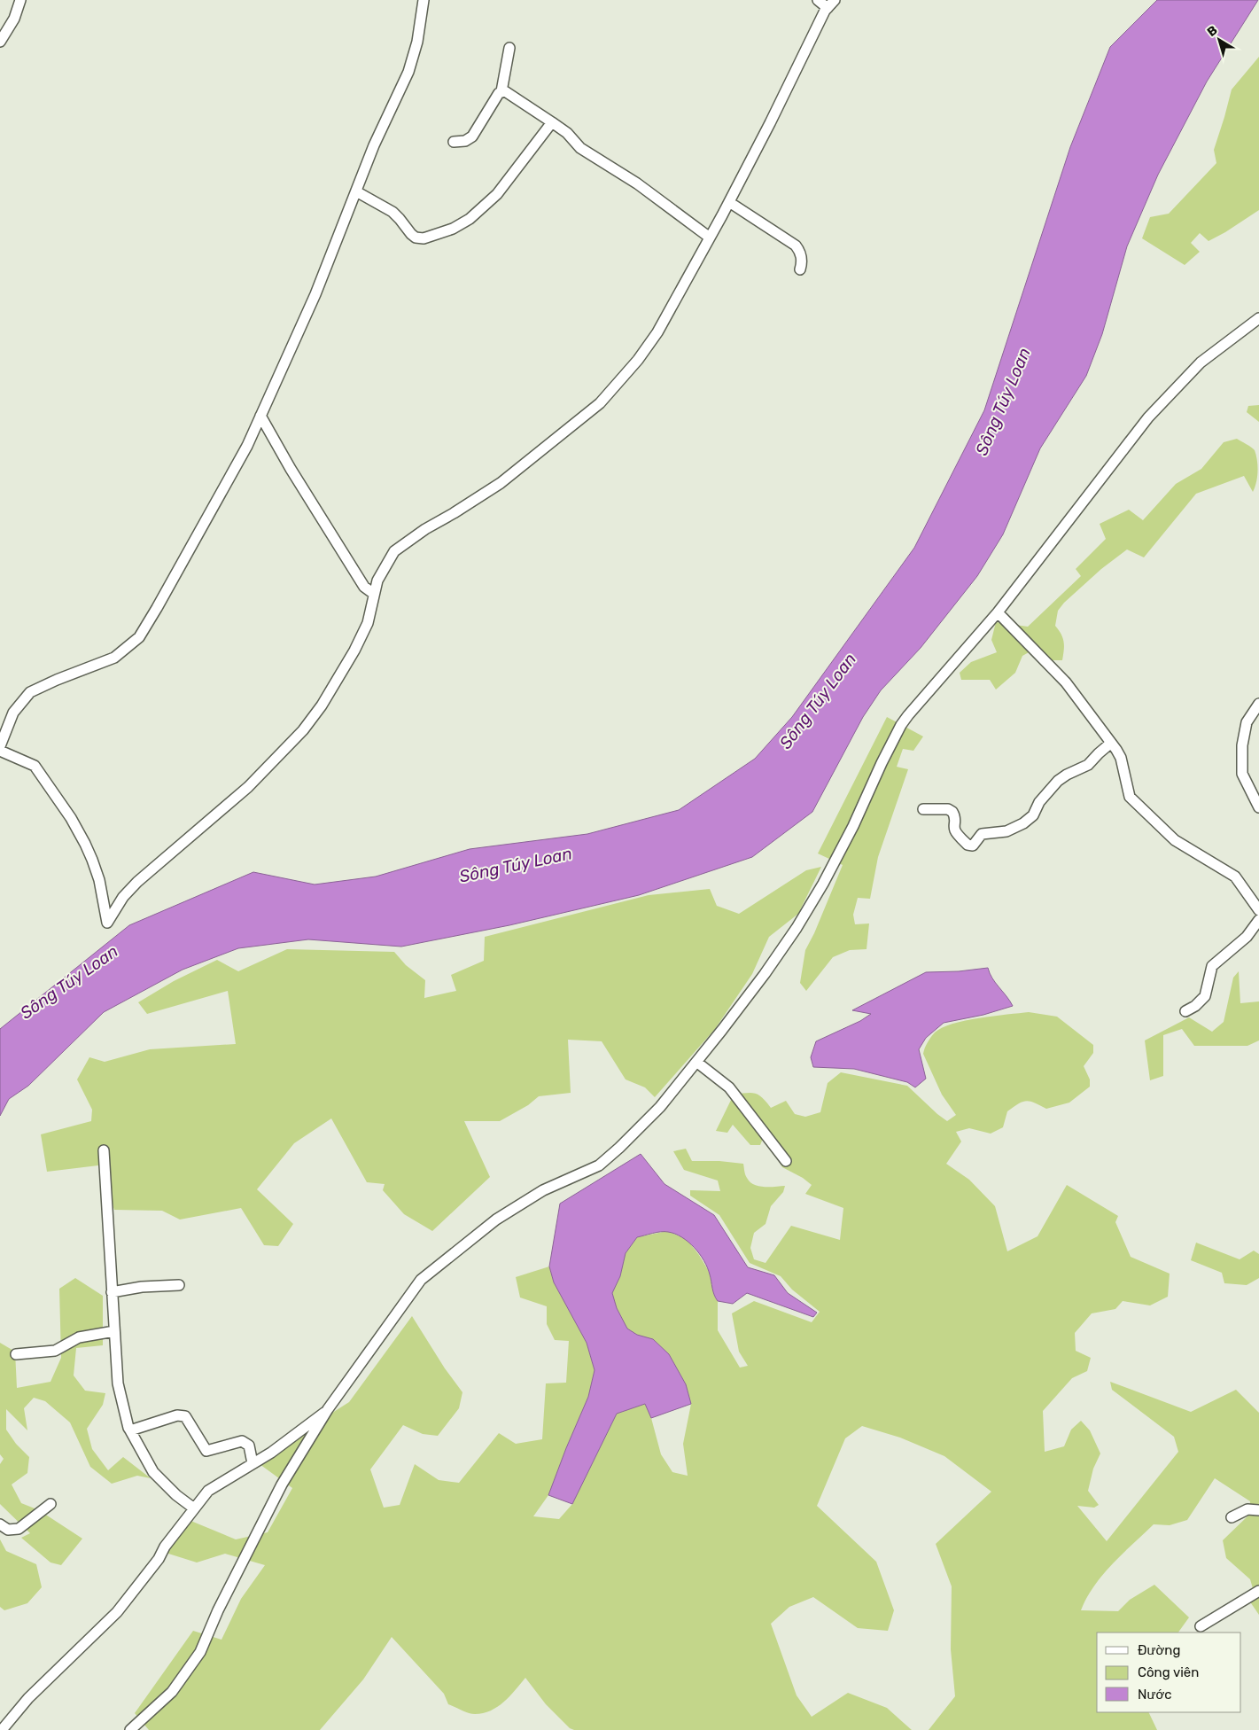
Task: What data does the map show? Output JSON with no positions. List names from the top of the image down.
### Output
{
  "water": ["Sông Túy Loan"],
  "legend": ["Đường", "Công viên", "Nước"],
  "north": "top left"
}
